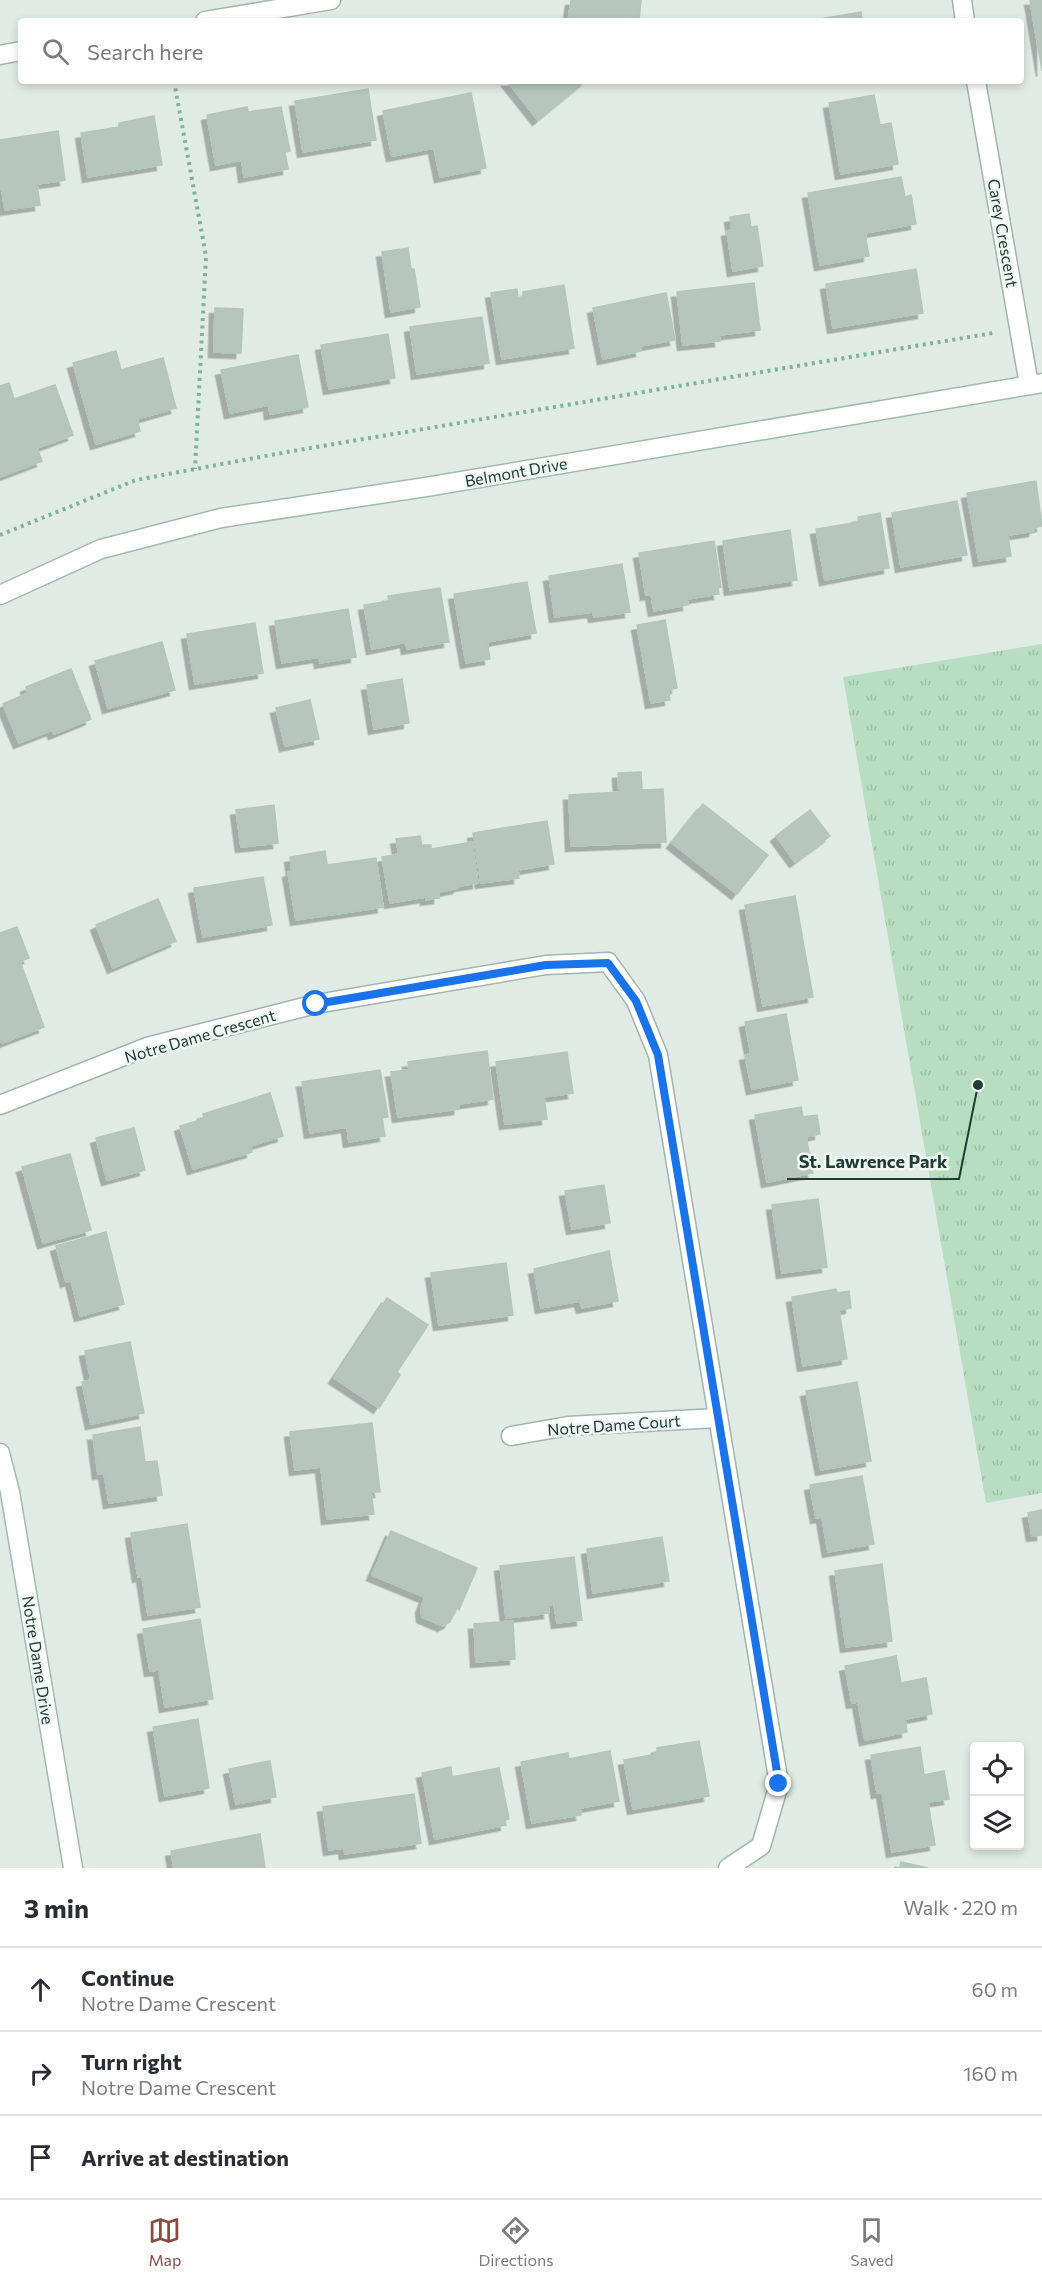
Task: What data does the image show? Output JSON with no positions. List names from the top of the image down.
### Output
{
  "streets": {
    "street": [
      "Carey Crescent",
      "Belmont Drive",
      "Notre Dame Crescent",
      "Notre Dame Court",
      "Notre Dame Drive"
    ]
  },
  "crossings": [
    ["Carey Crescent", "Belmont Drive"],
    ["Notre Dame Crescent", "Notre Dame Court"]
  ],
  "places": ["St. Lawrence Park"],
  "page": {
    "search": "Search here",
    "heading": ["3 min", "Walk · 220 m"],
    "list": [
      ["Continue", "Notre Dame Crescent", "60 m"],
      ["Turn right", "Notre Dame Crescent", "160 m"],
      "Arrive at destination"
    ],
    "nav": ["Map", "Directions", "Saved"]
  }
}
